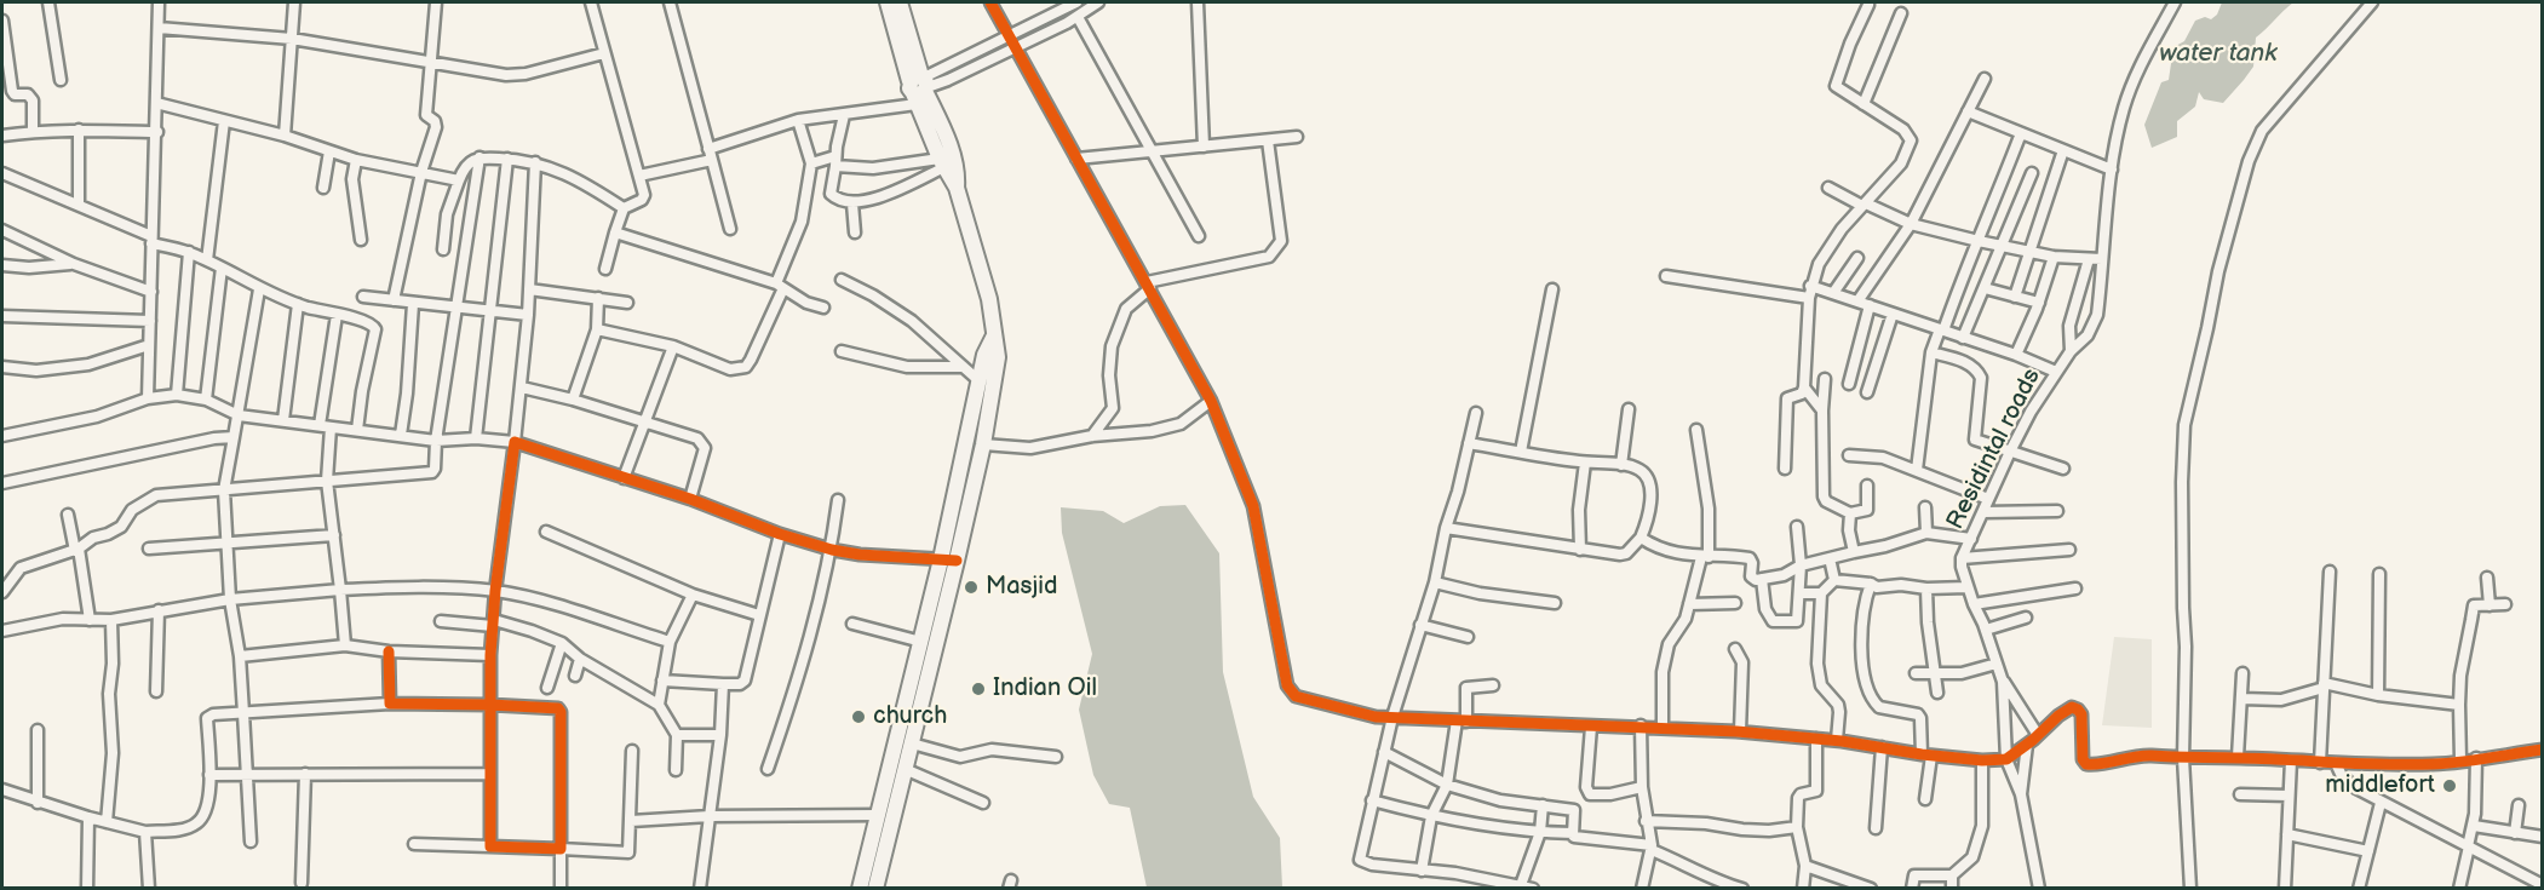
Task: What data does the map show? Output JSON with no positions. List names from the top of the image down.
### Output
{
  "streets": {
    "street": ["Residintal roads"]
  },
  "water": ["water tank"],
  "places": [
    "Masjid",
    "Indian Oil",
    "church",
    "middlefort"
  ]
}
